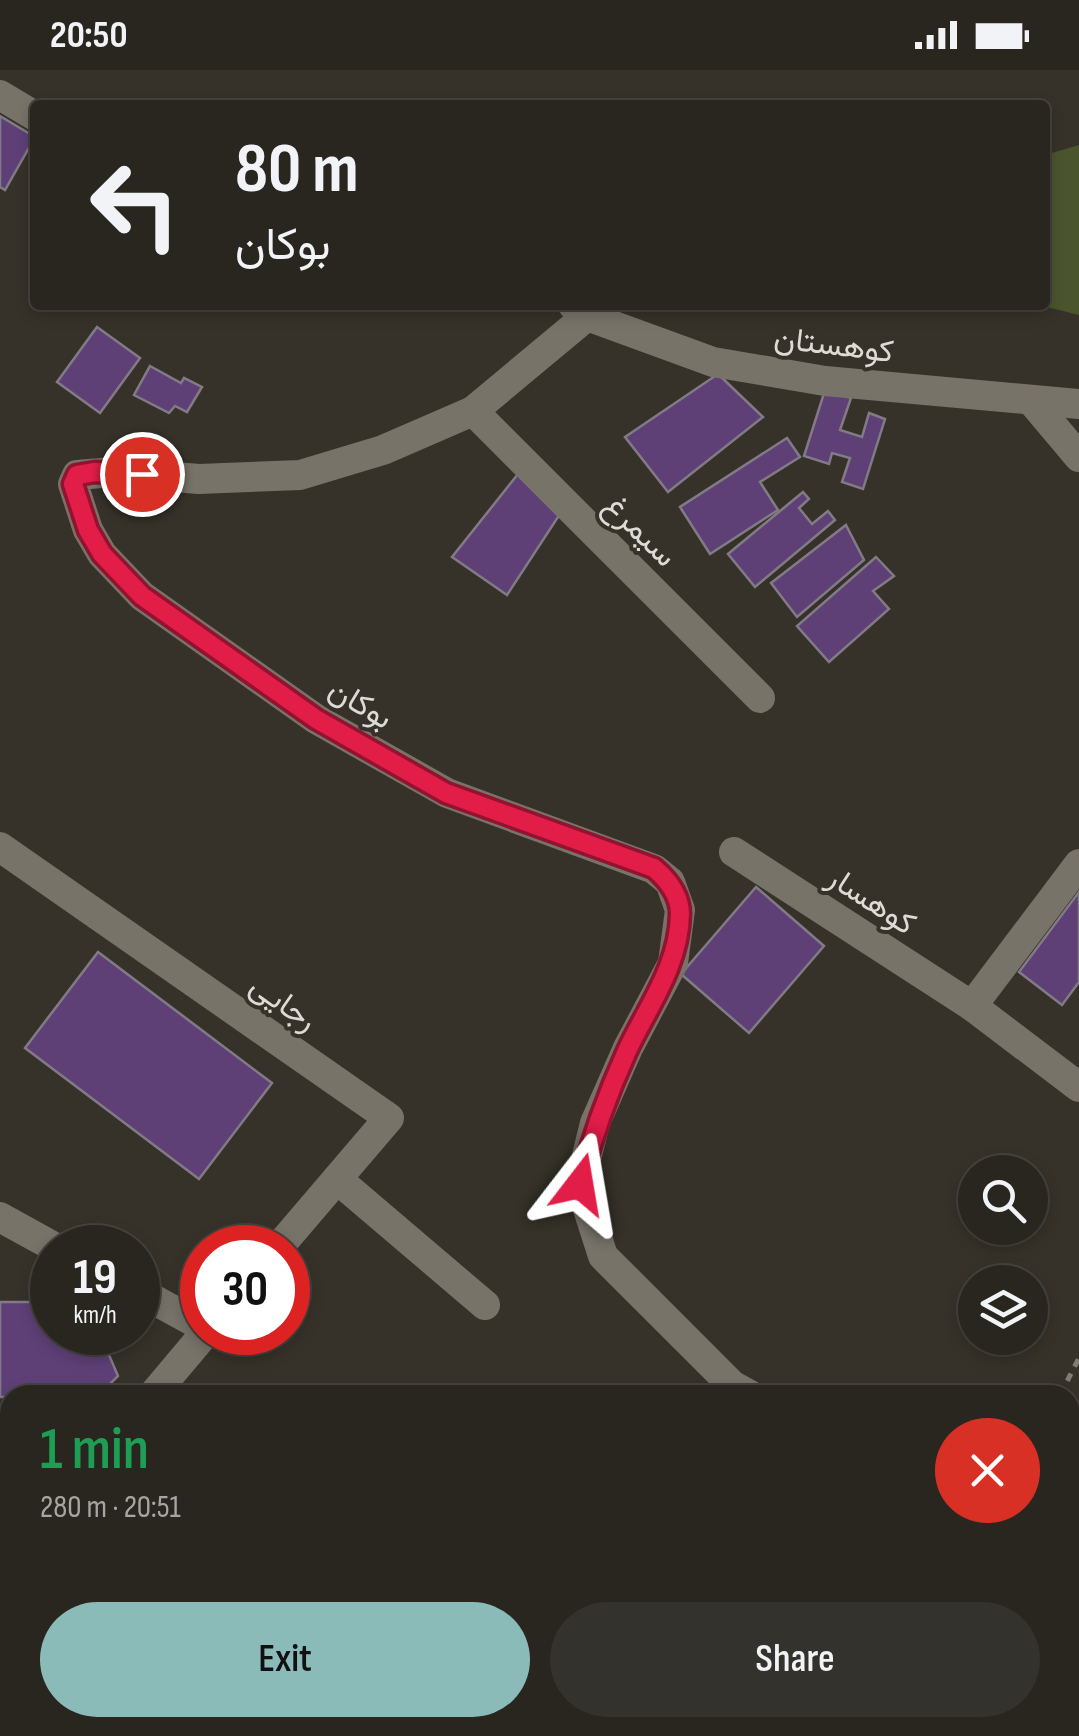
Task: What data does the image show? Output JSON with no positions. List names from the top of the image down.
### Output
{
  "streets": {
    "street": [
      "کوهستان",
      "سیمرغ",
      "بوکان",
      "کوهسار",
      "رجایی"
    ]
  },
  "crossings": [
    ["کوهستان", "بوکان"],
    ["سیمرغ", "بوکان"]
  ],
  "page": {
    "status": "20:50",
    "turn": ["80 m", "بوکان"],
    "speed": "19 km/h",
    "limit": "30",
    "heading": ["1 min", "280 m · 20:51"],
    "buttons": ["Exit", "Share"]
  }
}
